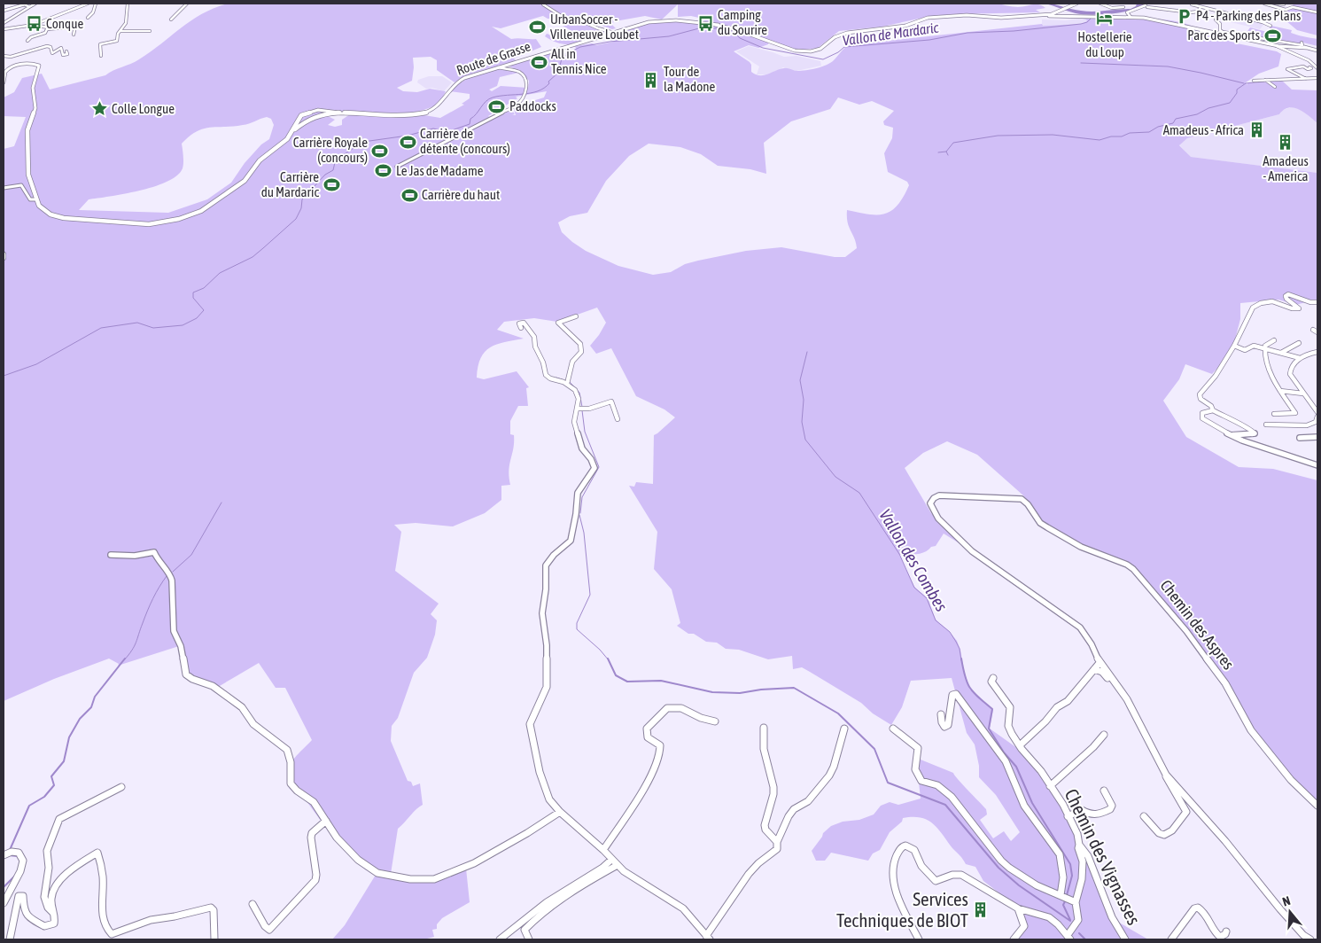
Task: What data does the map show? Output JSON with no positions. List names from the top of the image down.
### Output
{
  "streets": {
    "main road": ["Route de Grasse"],
    "street": ["Chemin des Aspres", "Chemin des Vignasses"]
  },
  "water": ["Vallon de Mardaric", "Vallon des Combes"],
  "places": {
    "parking": ["P4 - Parking des Plans"],
    "hotel": ["Hostellerie du Loup"],
    "bus stop": ["Camping du Sourire", "Conque"],
    "sports": [
      "UrbanSoccer - Villeneuve Loubet",
      "Parc des Sports",
      "All in Tennis Nice",
      "Paddocks",
      "Carrière de détente (concours)",
      "Carrière Royale (concours)",
      "Le Jas de Madame",
      "Carrière du Mardaric",
      "Carrière du haut"
    ],
    "building": [
      "Tour de la Madone",
      "Amadeus - Africa",
      "Amadeus - America",
      "Services Techniques de BIOT"
    ],
    "place": ["Colle Longue"]
  },
  "north": "top"
}
